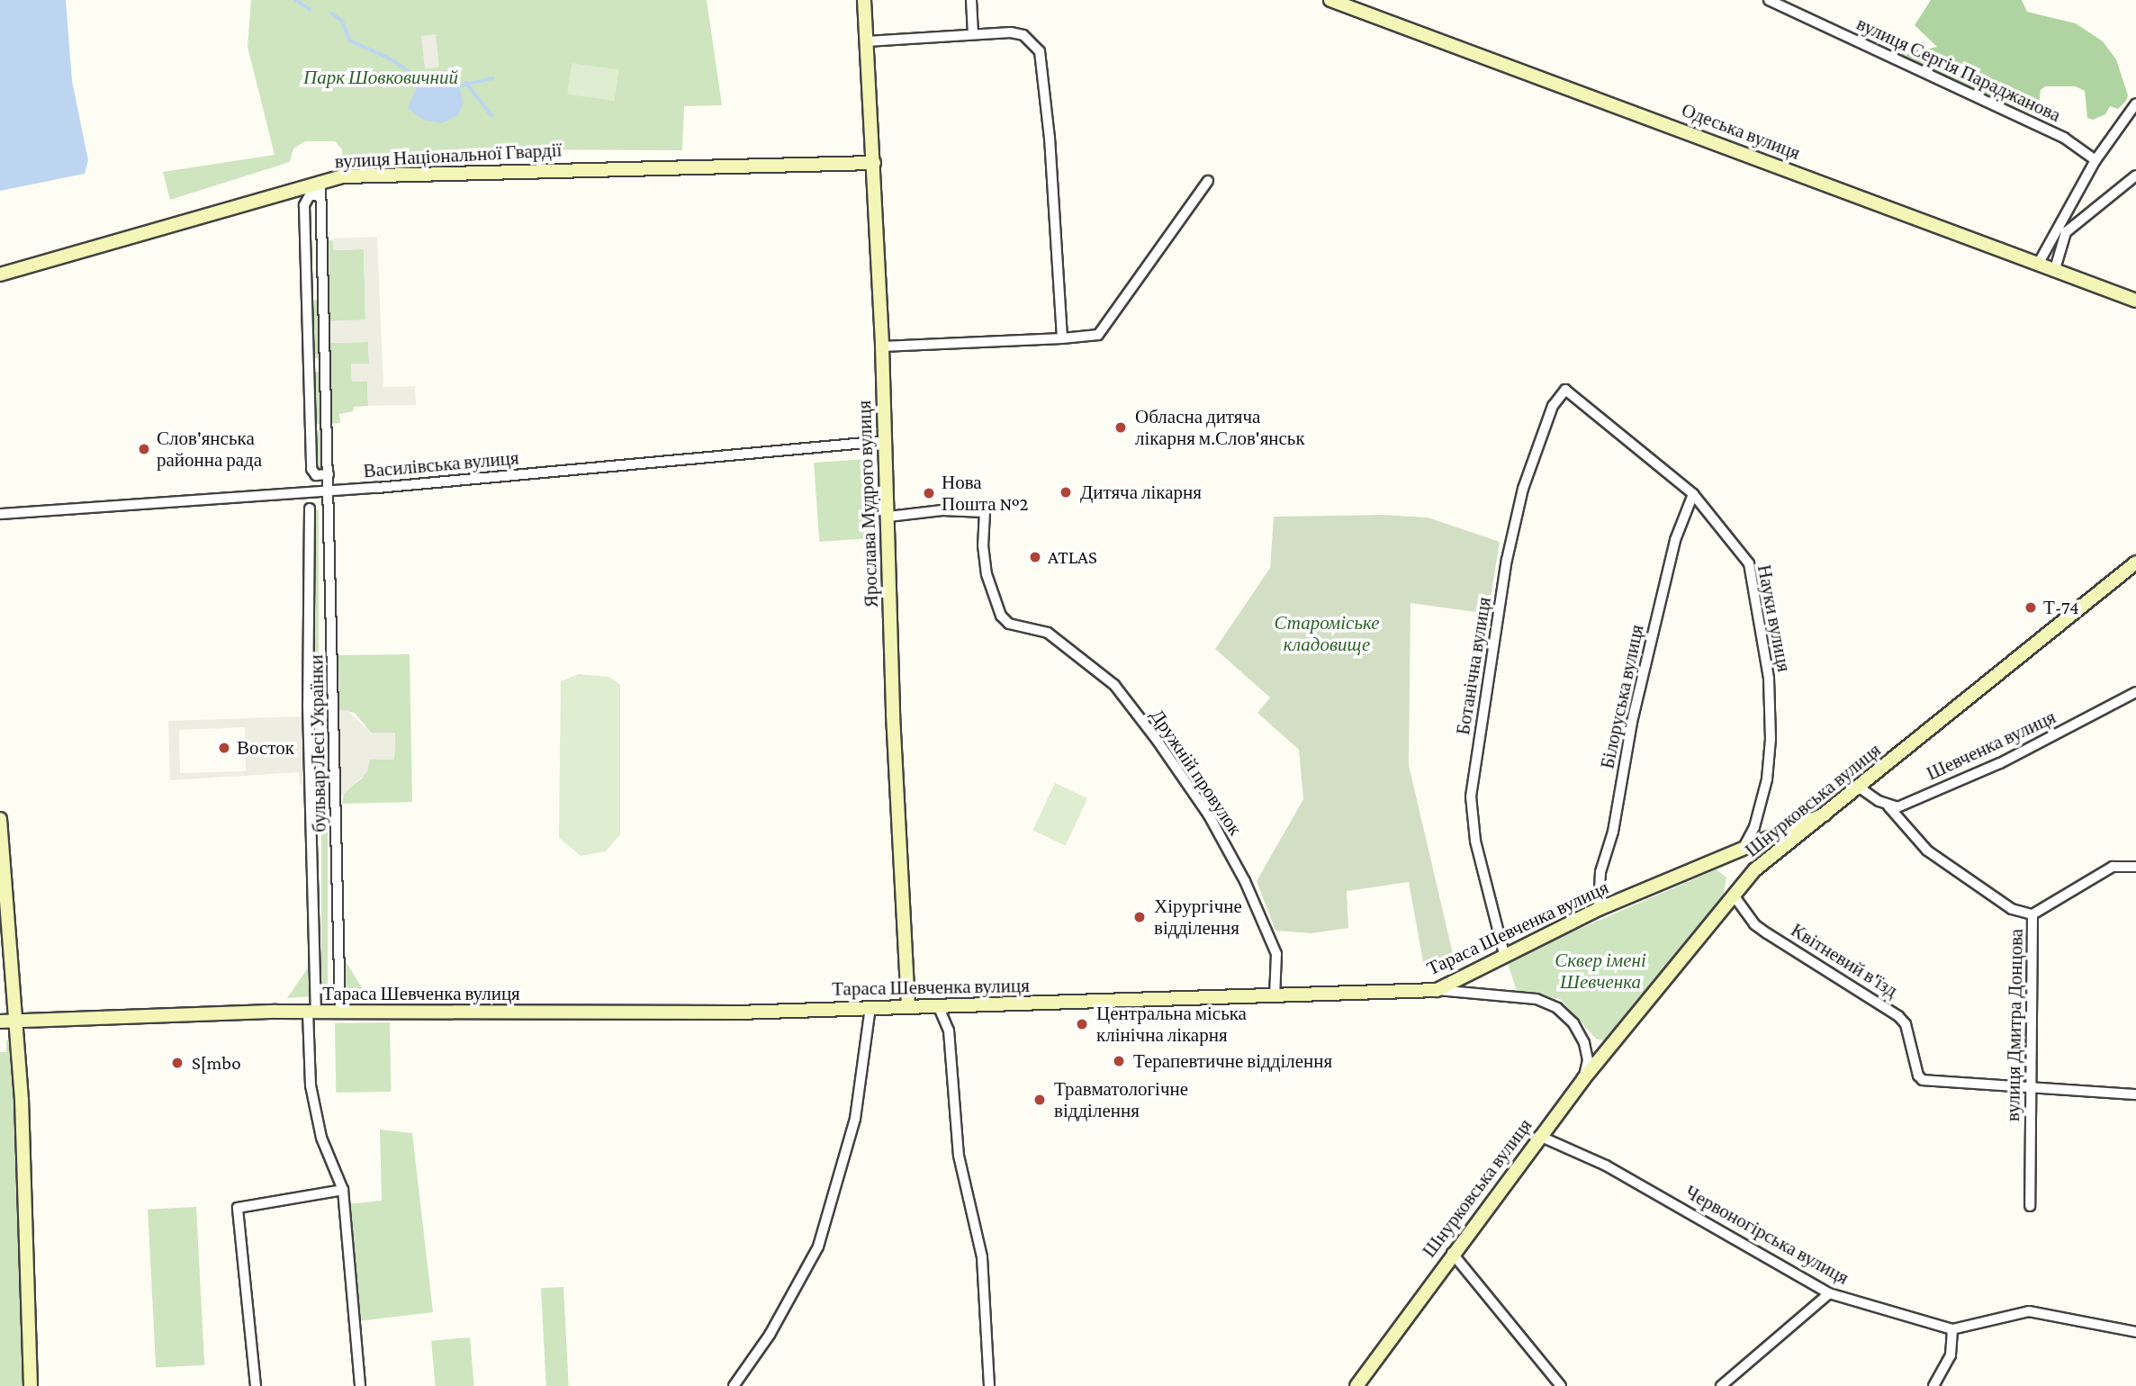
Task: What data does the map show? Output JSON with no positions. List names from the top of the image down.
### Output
{
  "streets": {
    "street": [
      "вулиця Сергія Параджанова",
      "Одеська вулиця",
      "вулиця Національної Гвардії",
      "Василівська вулиця",
      "Ярослава Мудрого вулиця",
      "Науки вулиця",
      "Ботанічна вулиця",
      "Білоруська вулиця",
      "бульвар Лесі Українки",
      "Шевченка вулиця",
      "Дружній провулок",
      "Шнурковська вулиця",
      "Тараса Шевченка вулиця",
      "Квітневий в'їзд",
      "вулиця Дмитра Донцова",
      "Червоногірська вулиця"
    ]
  },
  "crossings": [
    ["вулиця Національної Гвардії", "Ярослава Мудрого вулиця"],
    ["вулиця Національної Гвардії", "бульвар Лесі Українки"],
    ["Василівська вулиця", "Ярослава Мудрого вулиця"],
    ["Василівська вулиця", "бульвар Лесі Українки"],
    ["Ярослава Мудрого вулиця", "Дружній провулок"],
    ["Ярослава Мудрого вулиця", "Тараса Шевченка вулиця"],
    ["Науки вулиця", "Ботанічна вулиця"],
    ["Науки вулиця", "Білоруська вулиця"],
    ["Науки вулиця", "Тараса Шевченка вулиця"],
    ["Ботанічна вулиця", "Тараса Шевченка вулиця"],
    ["Білоруська вулиця", "Тараса Шевченка вулиця"],
    ["бульвар Лесі Українки", "Тараса Шевченка вулиця"],
    ["Шевченка вулиця", "вулиця Дмитра Донцова"],
    ["Дружній провулок", "Тараса Шевченка вулиця"],
    ["Шнурковська вулиця", "Тараса Шевченка вулиця"],
    ["Шнурковська вулиця", "Квітневий в'їзд"],
    ["Шнурковська вулиця", "Червоногірська вулиця"],
    ["Квітневий в'їзд", "вулиця Дмитра Донцова"]
  ],
  "parks": ["Парк Шовковичний", "Староміське кладовище", "Сквер імені Шевченка"],
  "places": [
    "Обласна дитяча лікарня м.Слов'янськ",
    "Слов'янська районна рада",
    "Дитяча лікарня",
    "Нова Пошта №2",
    "ATLAS",
    "Т-74",
    "Восток",
    "Хірургічне відділення",
    "Центральна міська клінічна лікарня",
    "Терапевтичне відділення",
    "S[mbo",
    "Травматологічне відділення"
  ]
}
